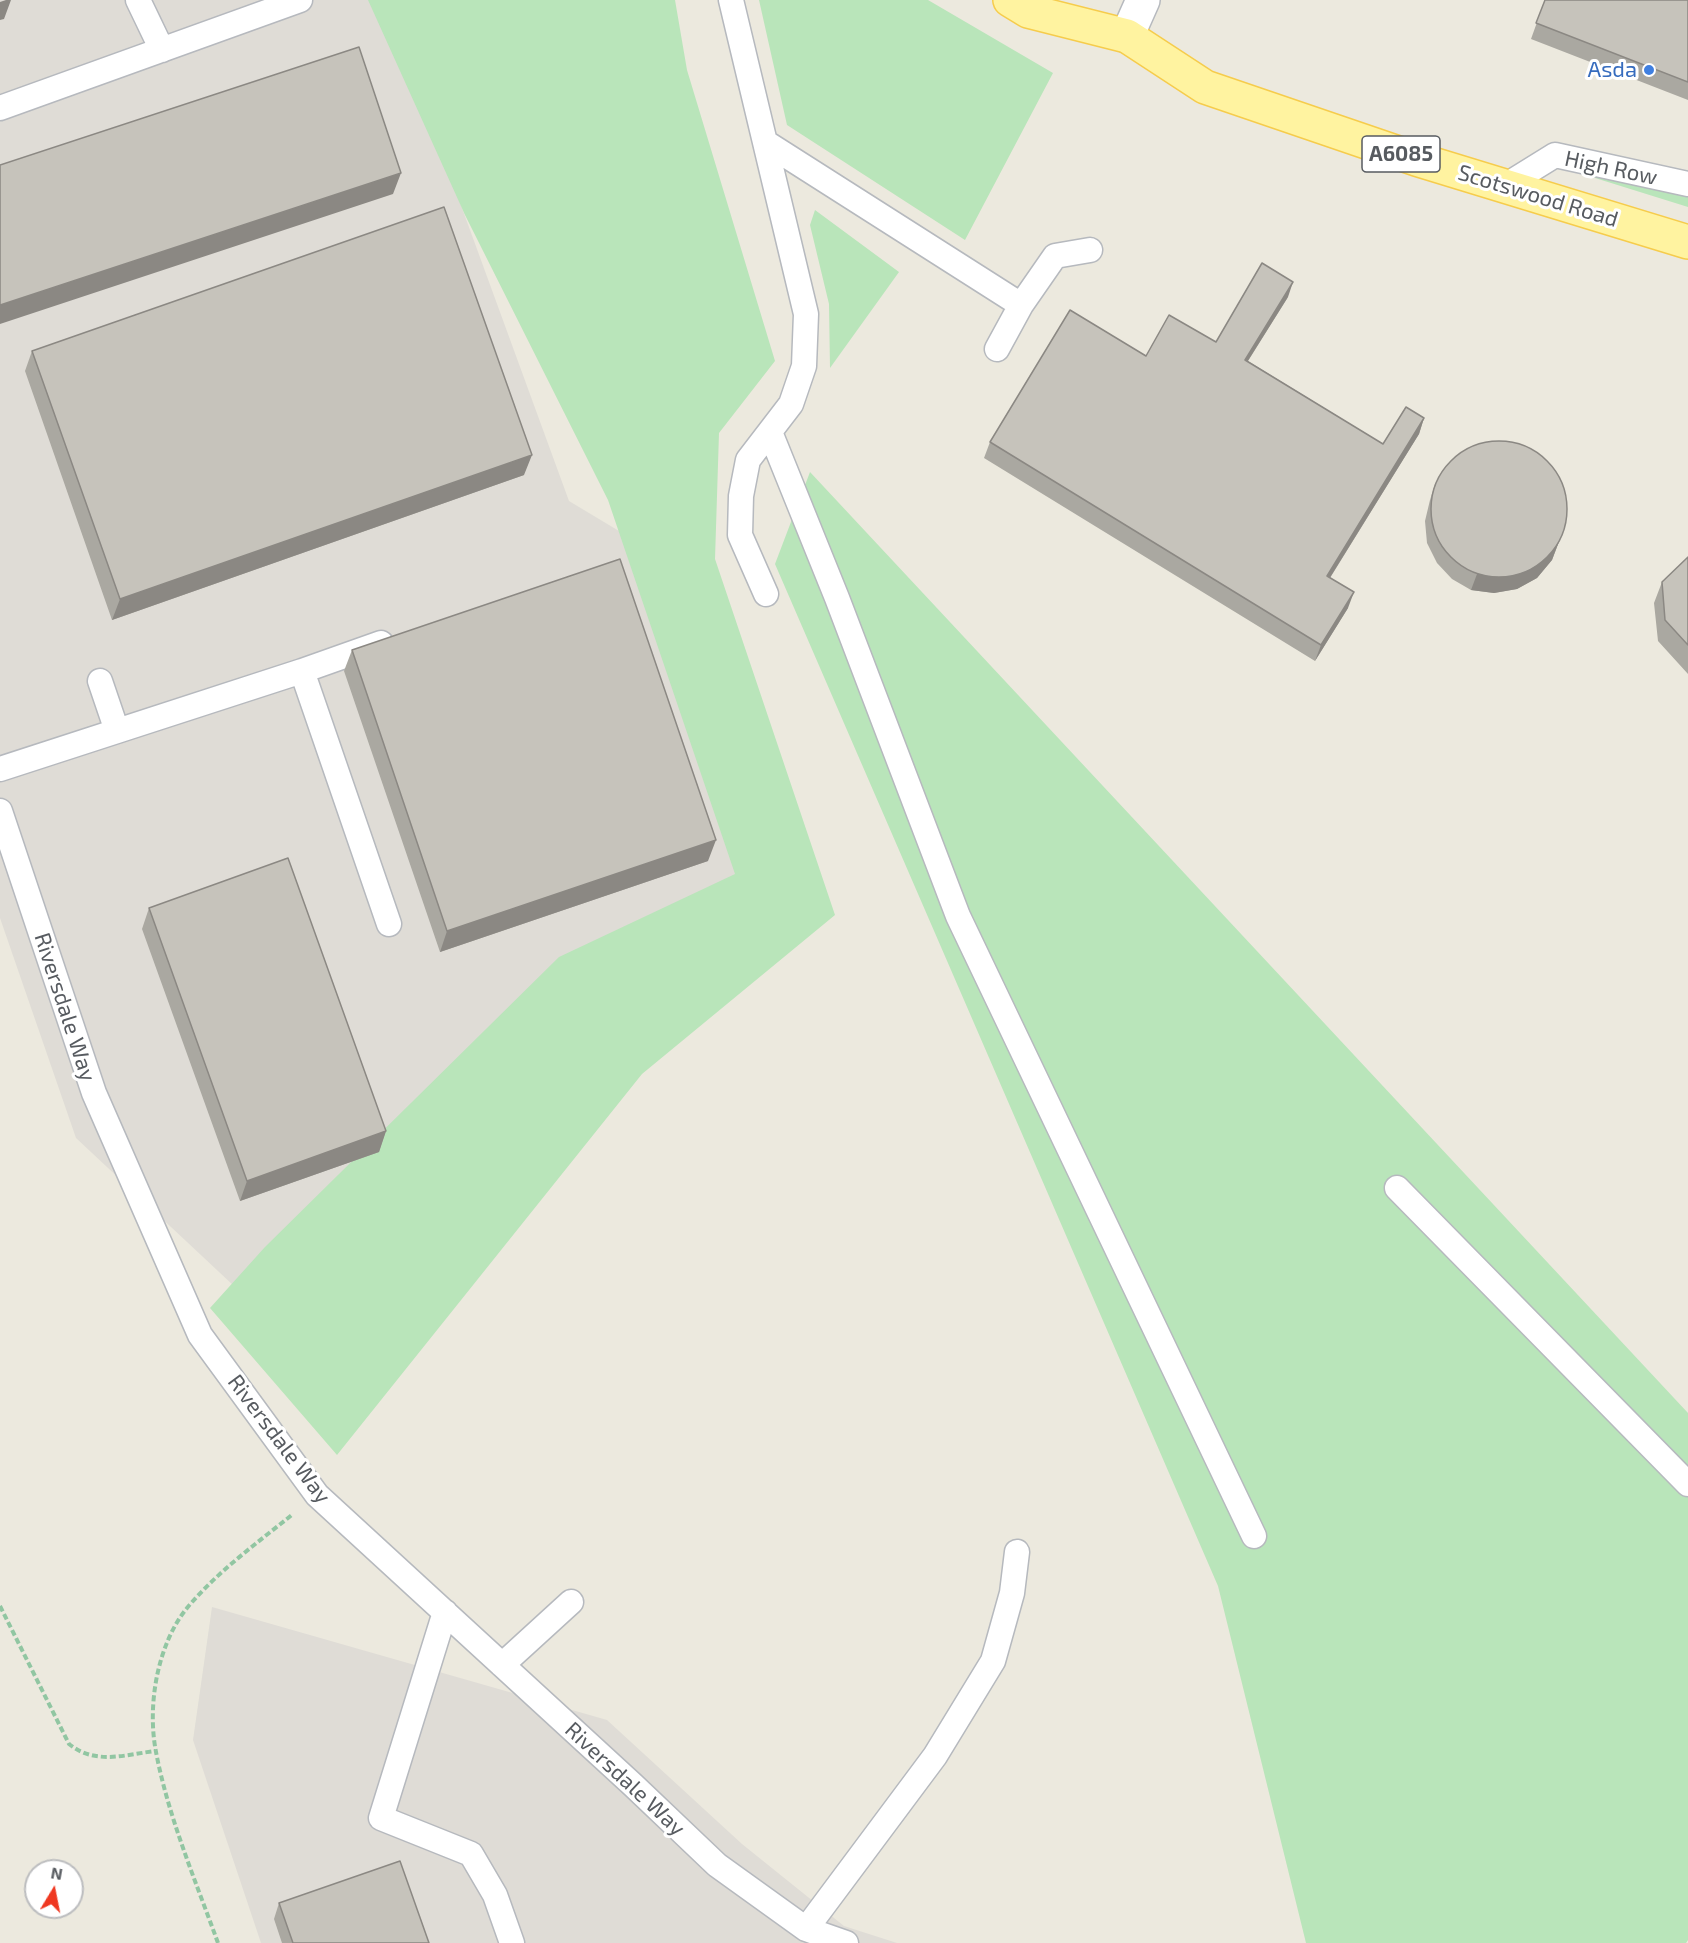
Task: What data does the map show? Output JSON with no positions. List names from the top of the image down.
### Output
{
  "streets": {
    "main road": ["A6085", "Scotswood Road"],
    "lane": ["High Row", "Riversdale Way"]
  },
  "crossings": [
    ["A6085", "Scotswood Road"],
    ["High Row", "Scotswood Road"]
  ],
  "places": ["Asda"],
  "north": "top"
}
